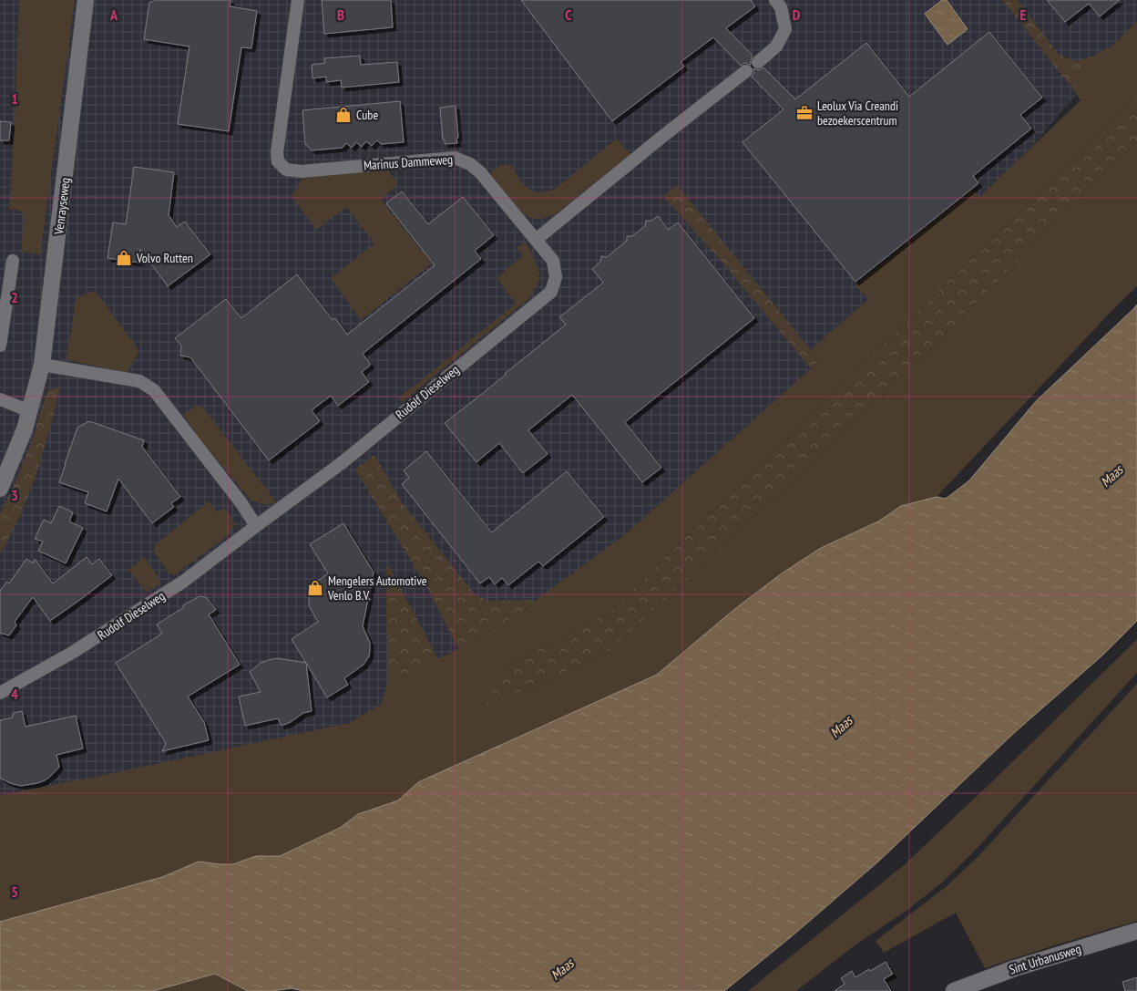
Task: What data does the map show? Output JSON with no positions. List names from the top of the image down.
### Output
{
  "streets": {
    "street": [
      "Marinus Dammeweg",
      "Venrayseweg",
      "Rudolf Dieselweg",
      "Sint Urbanusweg"
    ]
  },
  "crossings": [
    ["Marinus Dammeweg", "Rudolf Dieselweg"]
  ],
  "water": ["Maas"],
  "places": {
    "office": ["Leolux Via Creandi bezoekerscentrum"],
    "shop": ["Cube", "Volvo Rutten", "Mengelers Automotive Venlo B.V."]
  },
  "grid": {
    "columns": [
      "A",
      "B",
      "C",
      "D",
      "E"
    ],
    "rows": [
      "1",
      "2",
      "3",
      "4",
      "5"
    ]
  }
}
